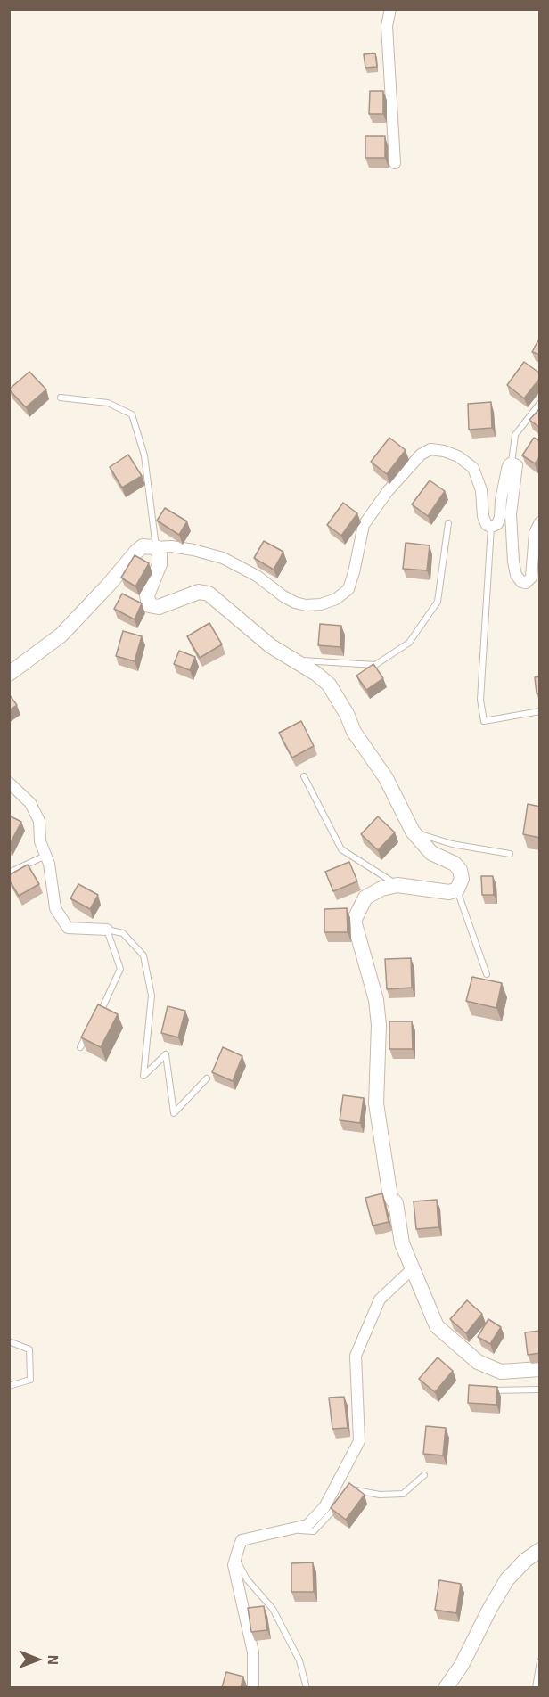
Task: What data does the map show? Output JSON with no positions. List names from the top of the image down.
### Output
{
  "north": "right"
}
